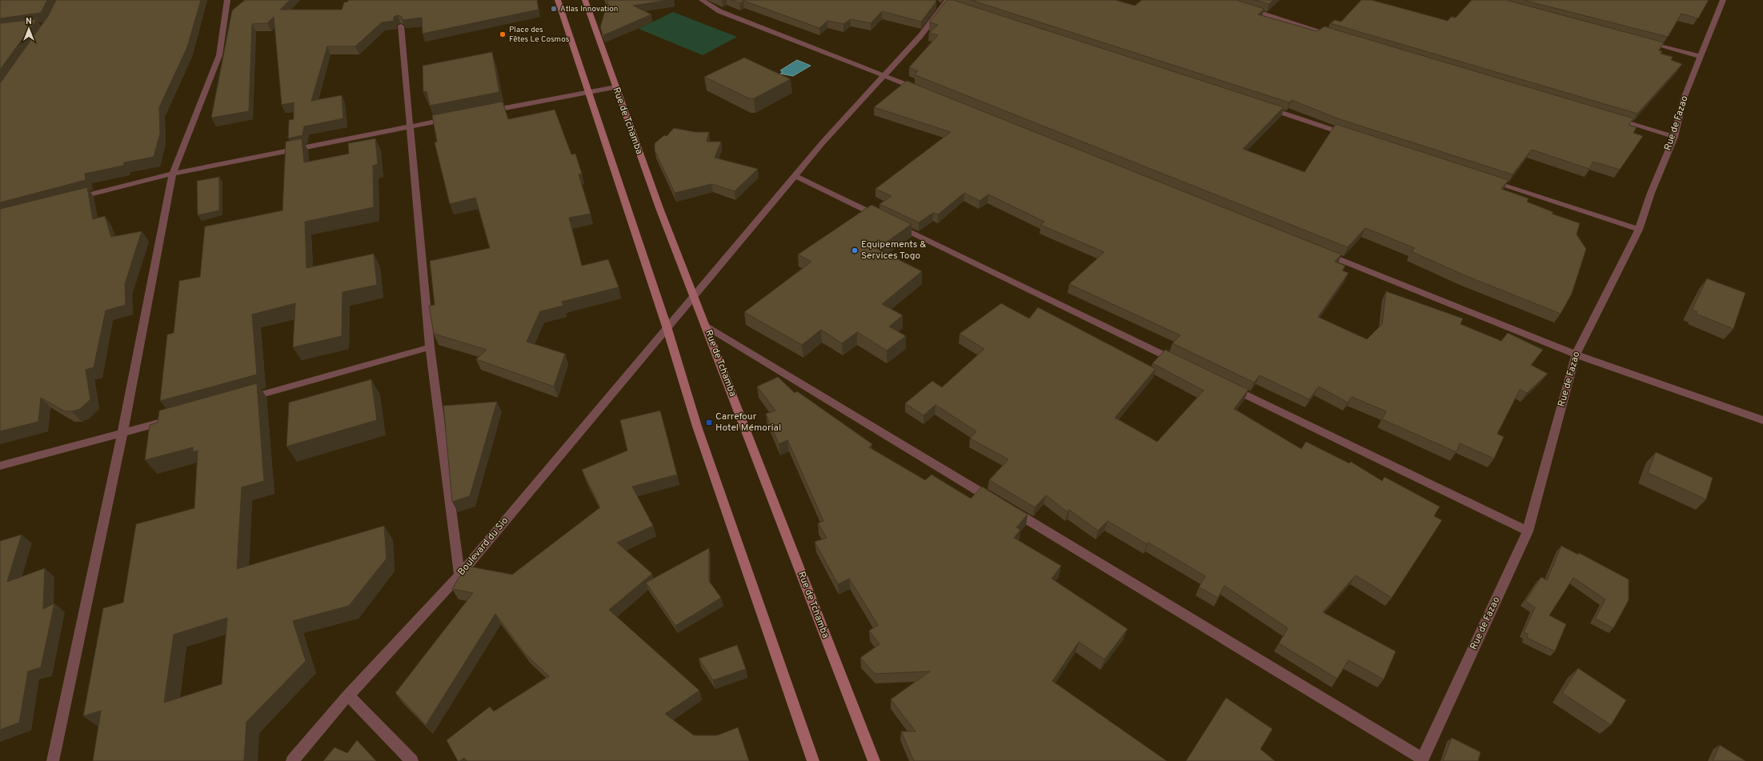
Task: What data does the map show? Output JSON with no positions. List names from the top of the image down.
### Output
{
  "streets": {
    "street": ["Rue de Tchamba", "Rue de Fazao", "Boulevard du Sio"]
  },
  "crossings": [
    ["Rue de Tchamba", "Boulevard du Sio"]
  ],
  "places": {
    "other": ["Atlas Innovation", "Place des Fêtes Le Cosmos", "Equipements & Services Togo"],
    "transit": ["Carrefour Hotel Mémorial"]
  },
  "north": "top"
}
